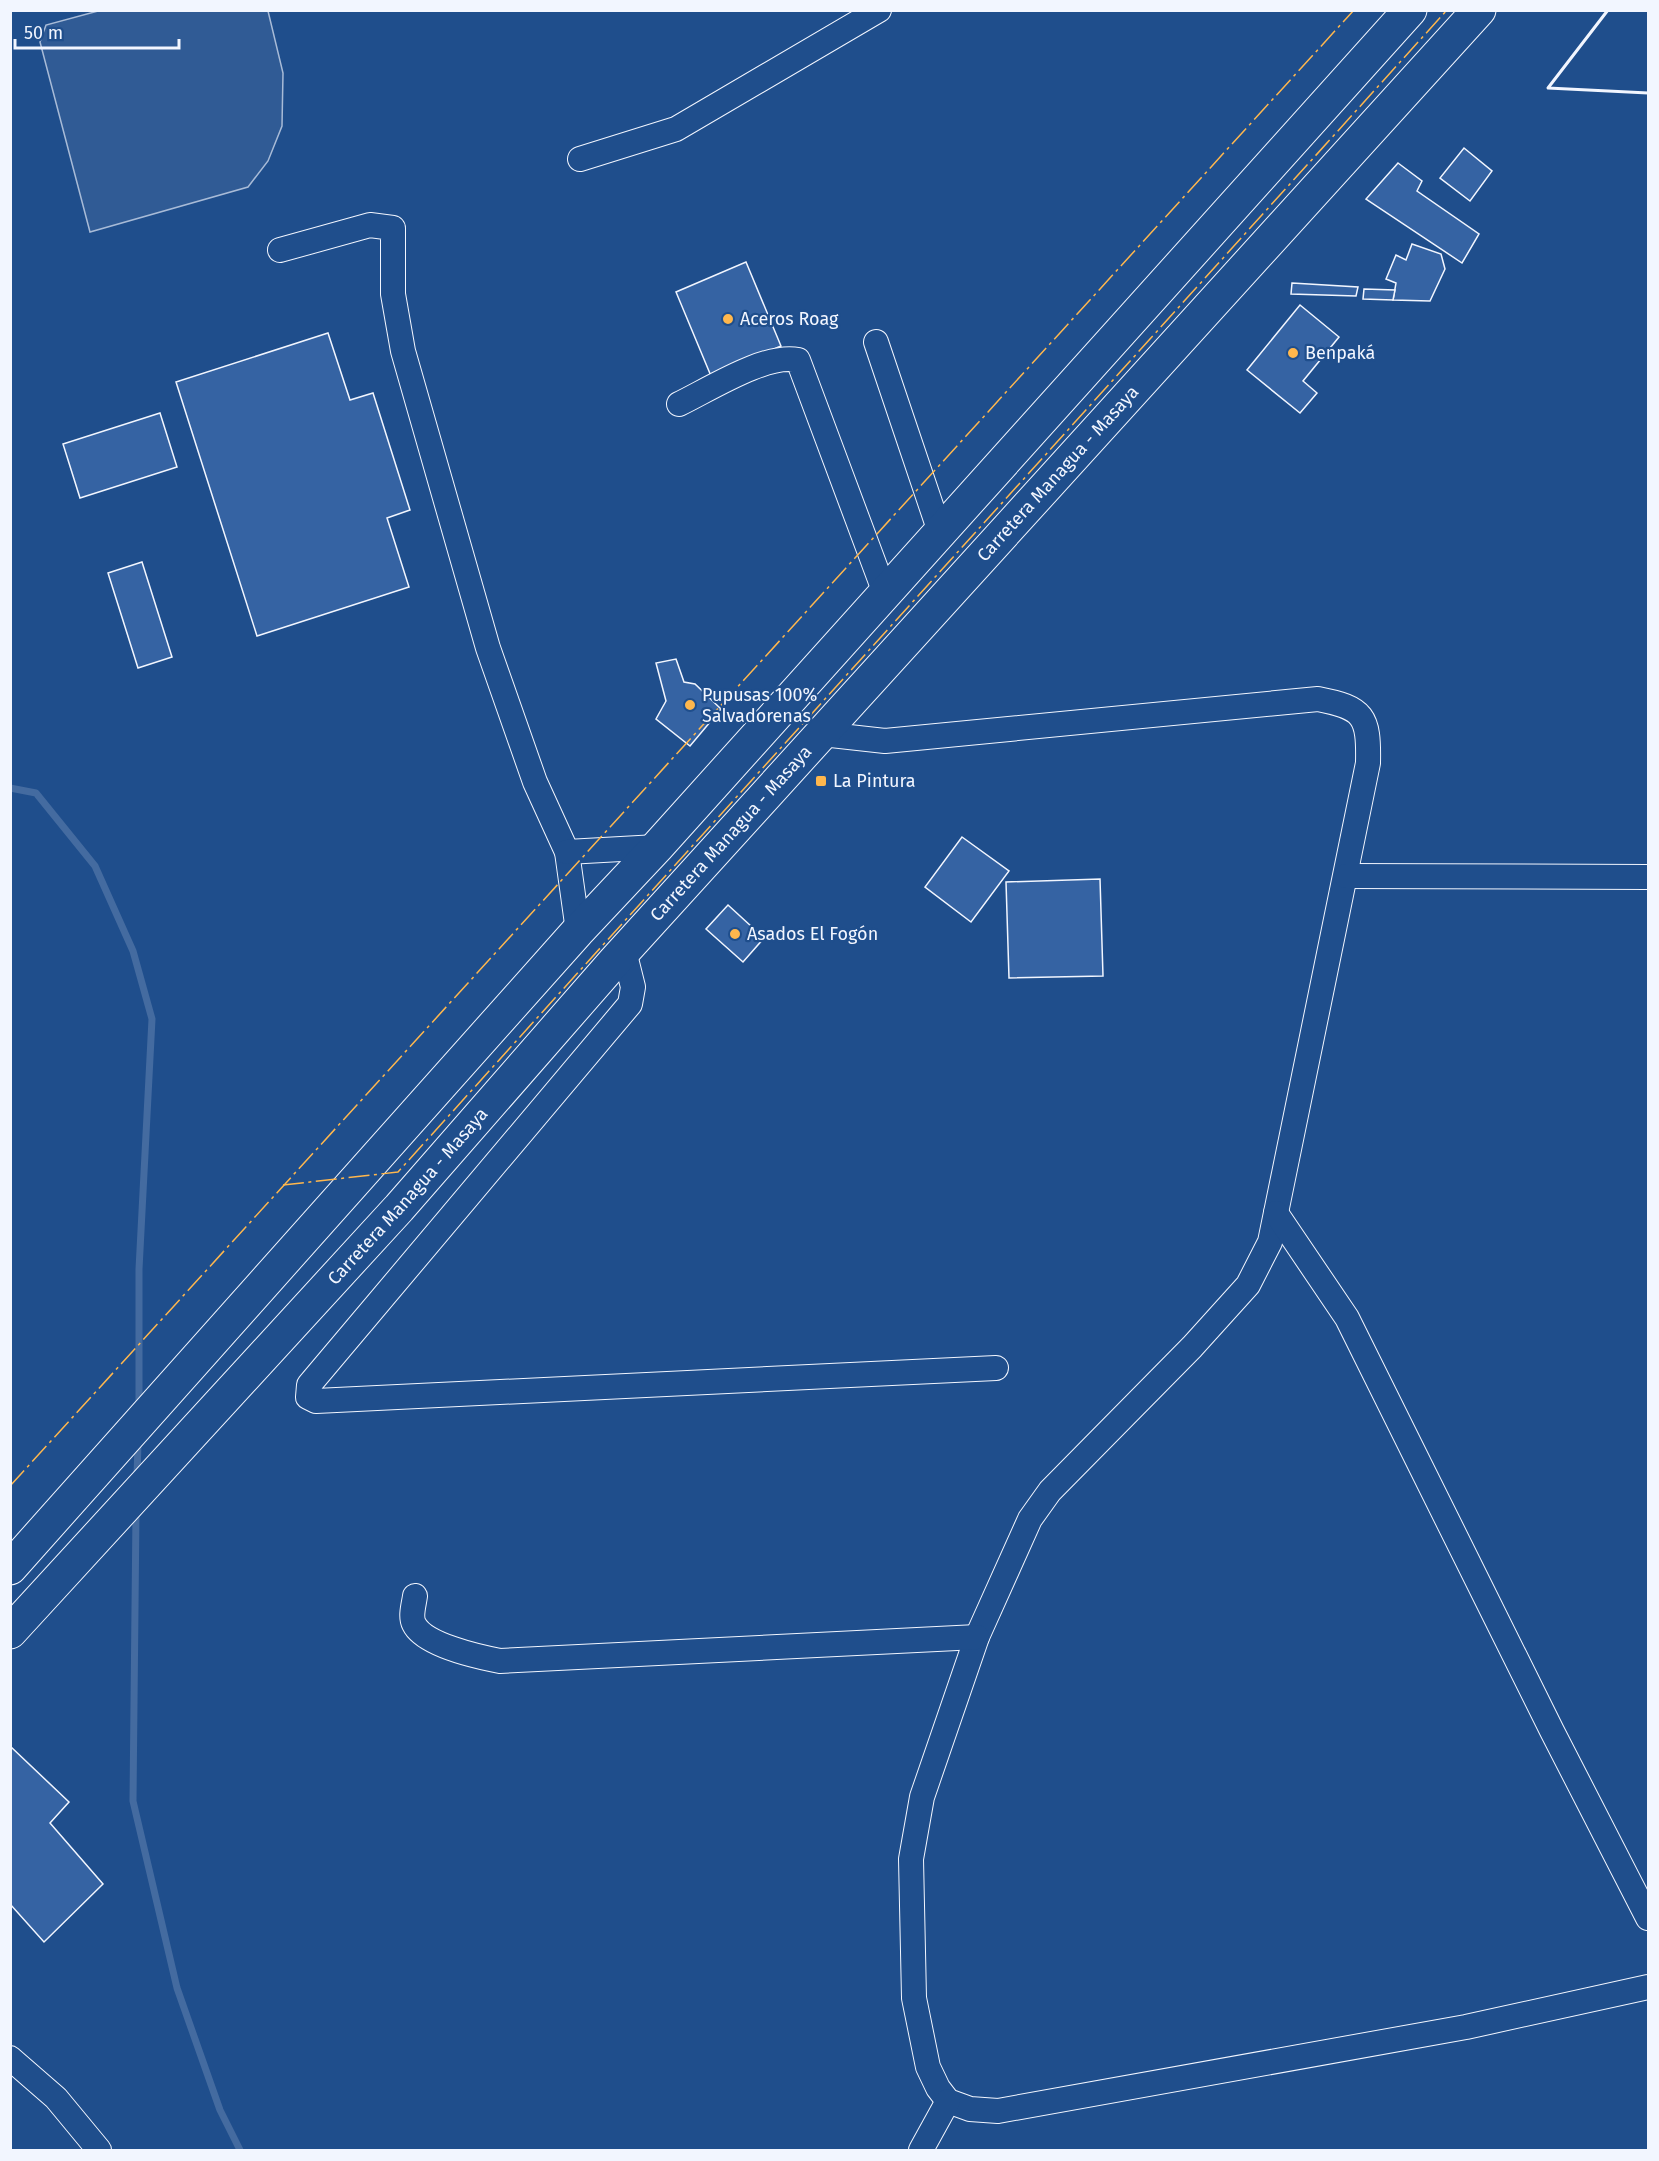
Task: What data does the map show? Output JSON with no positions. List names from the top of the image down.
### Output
{
  "streets": {
    "highway": ["Carretera Managua - Masaya"]
  },
  "places": {
    "other": [
      "Aceros Roag",
      "Benpaká",
      "Pupusas 100% Salvadorenas",
      "Asados El Fogón"
    ],
    "transit": ["La Pintura"]
  },
  "scale_bar": "50 m"
}
